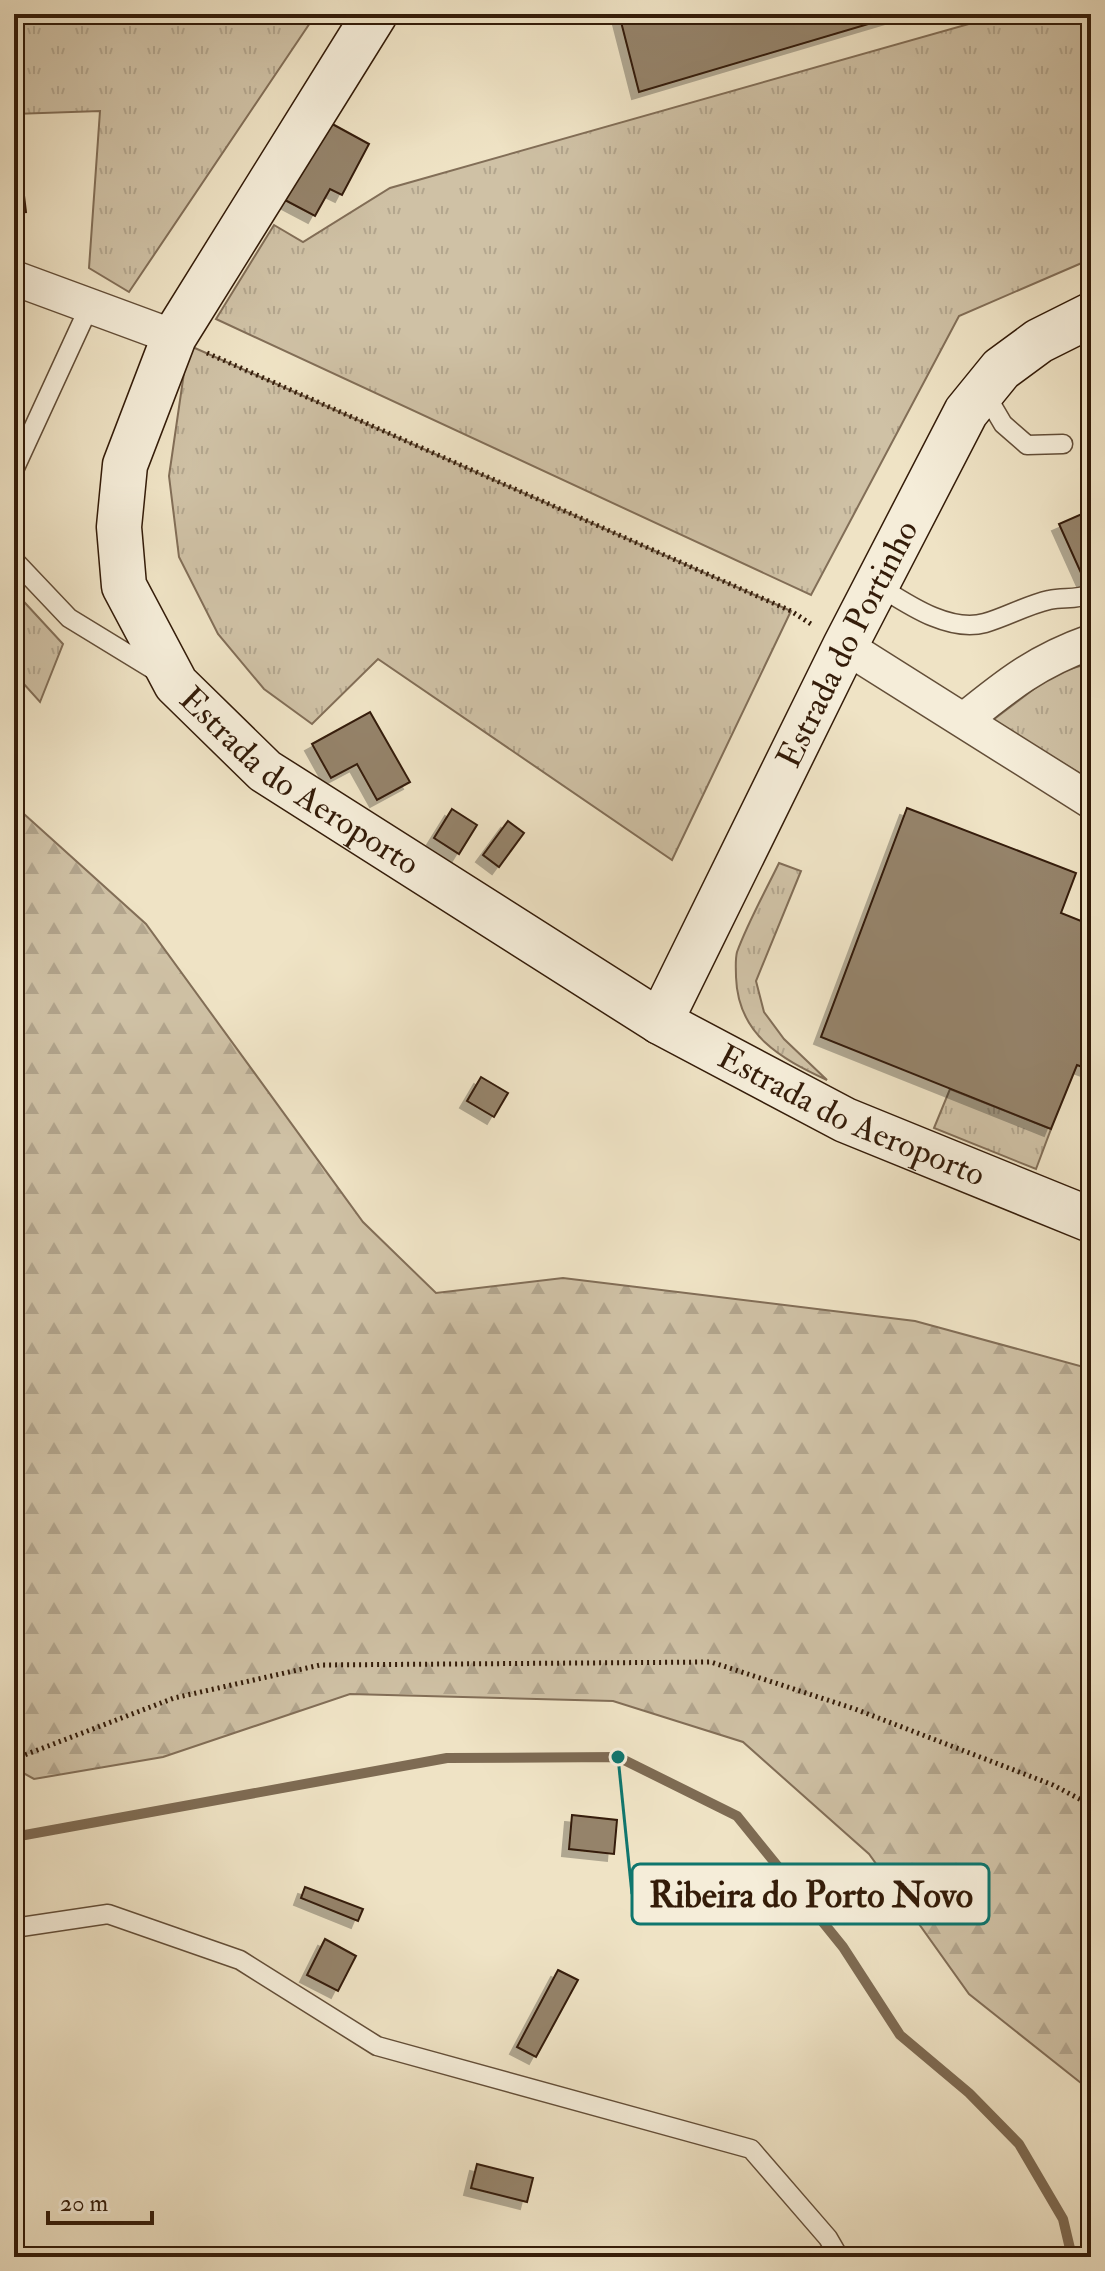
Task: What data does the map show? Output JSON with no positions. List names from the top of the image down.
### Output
{
  "streets": {
    "main road": ["Estrada do Portinho", "Estrada do Aeroporto"]
  },
  "crossings": [
    ["Estrada do Portinho", "Estrada do Aeroporto"]
  ],
  "places": ["Ribeira do Porto Novo"],
  "scale_bar": "20 m"
}
